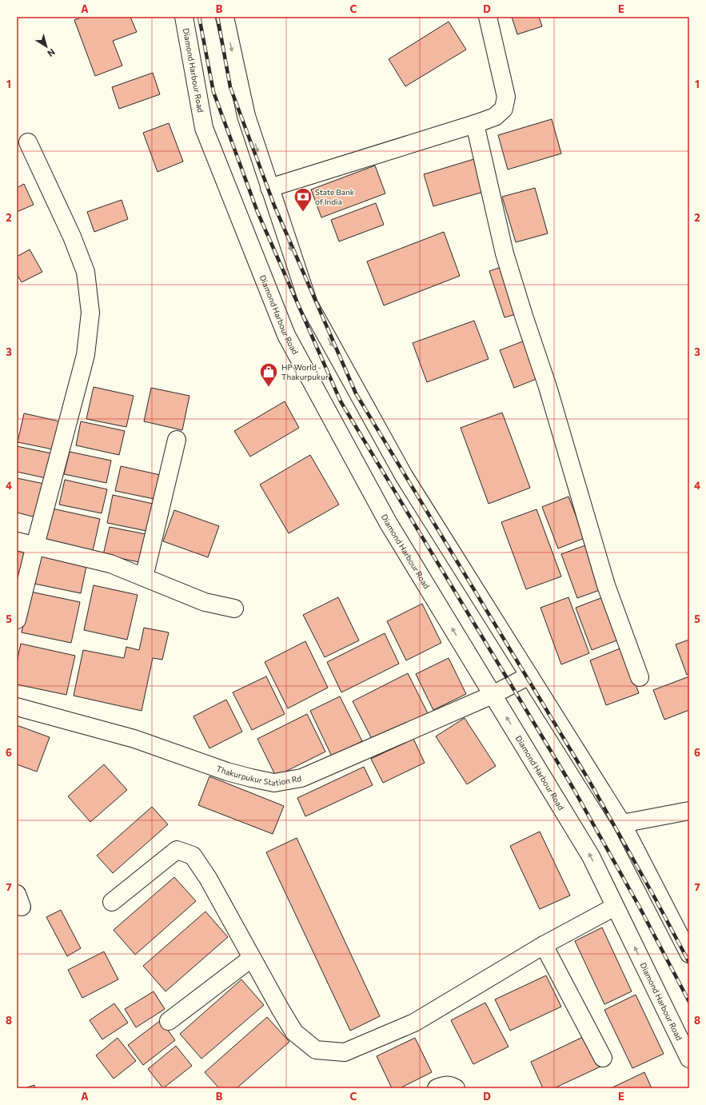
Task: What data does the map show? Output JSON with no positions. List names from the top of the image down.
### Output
{
  "streets": {
    "main road": ["Diamond Harbour Road", "Thakurpukur Station Rd"]
  },
  "crossings": [
    ["Diamond Harbour Road", "Thakurpukur Station Rd"]
  ],
  "places": {
    "bank": ["State Bank of India"],
    "shop": ["HP World - Thakurpukur"]
  },
  "north": "bottom right",
  "grid": {
    "columns": [
      "A",
      "B",
      "C",
      "D",
      "E"
    ],
    "rows": [
      "1",
      "2",
      "3",
      "4",
      "5",
      "6",
      "7",
      "8"
    ]
  }
}
